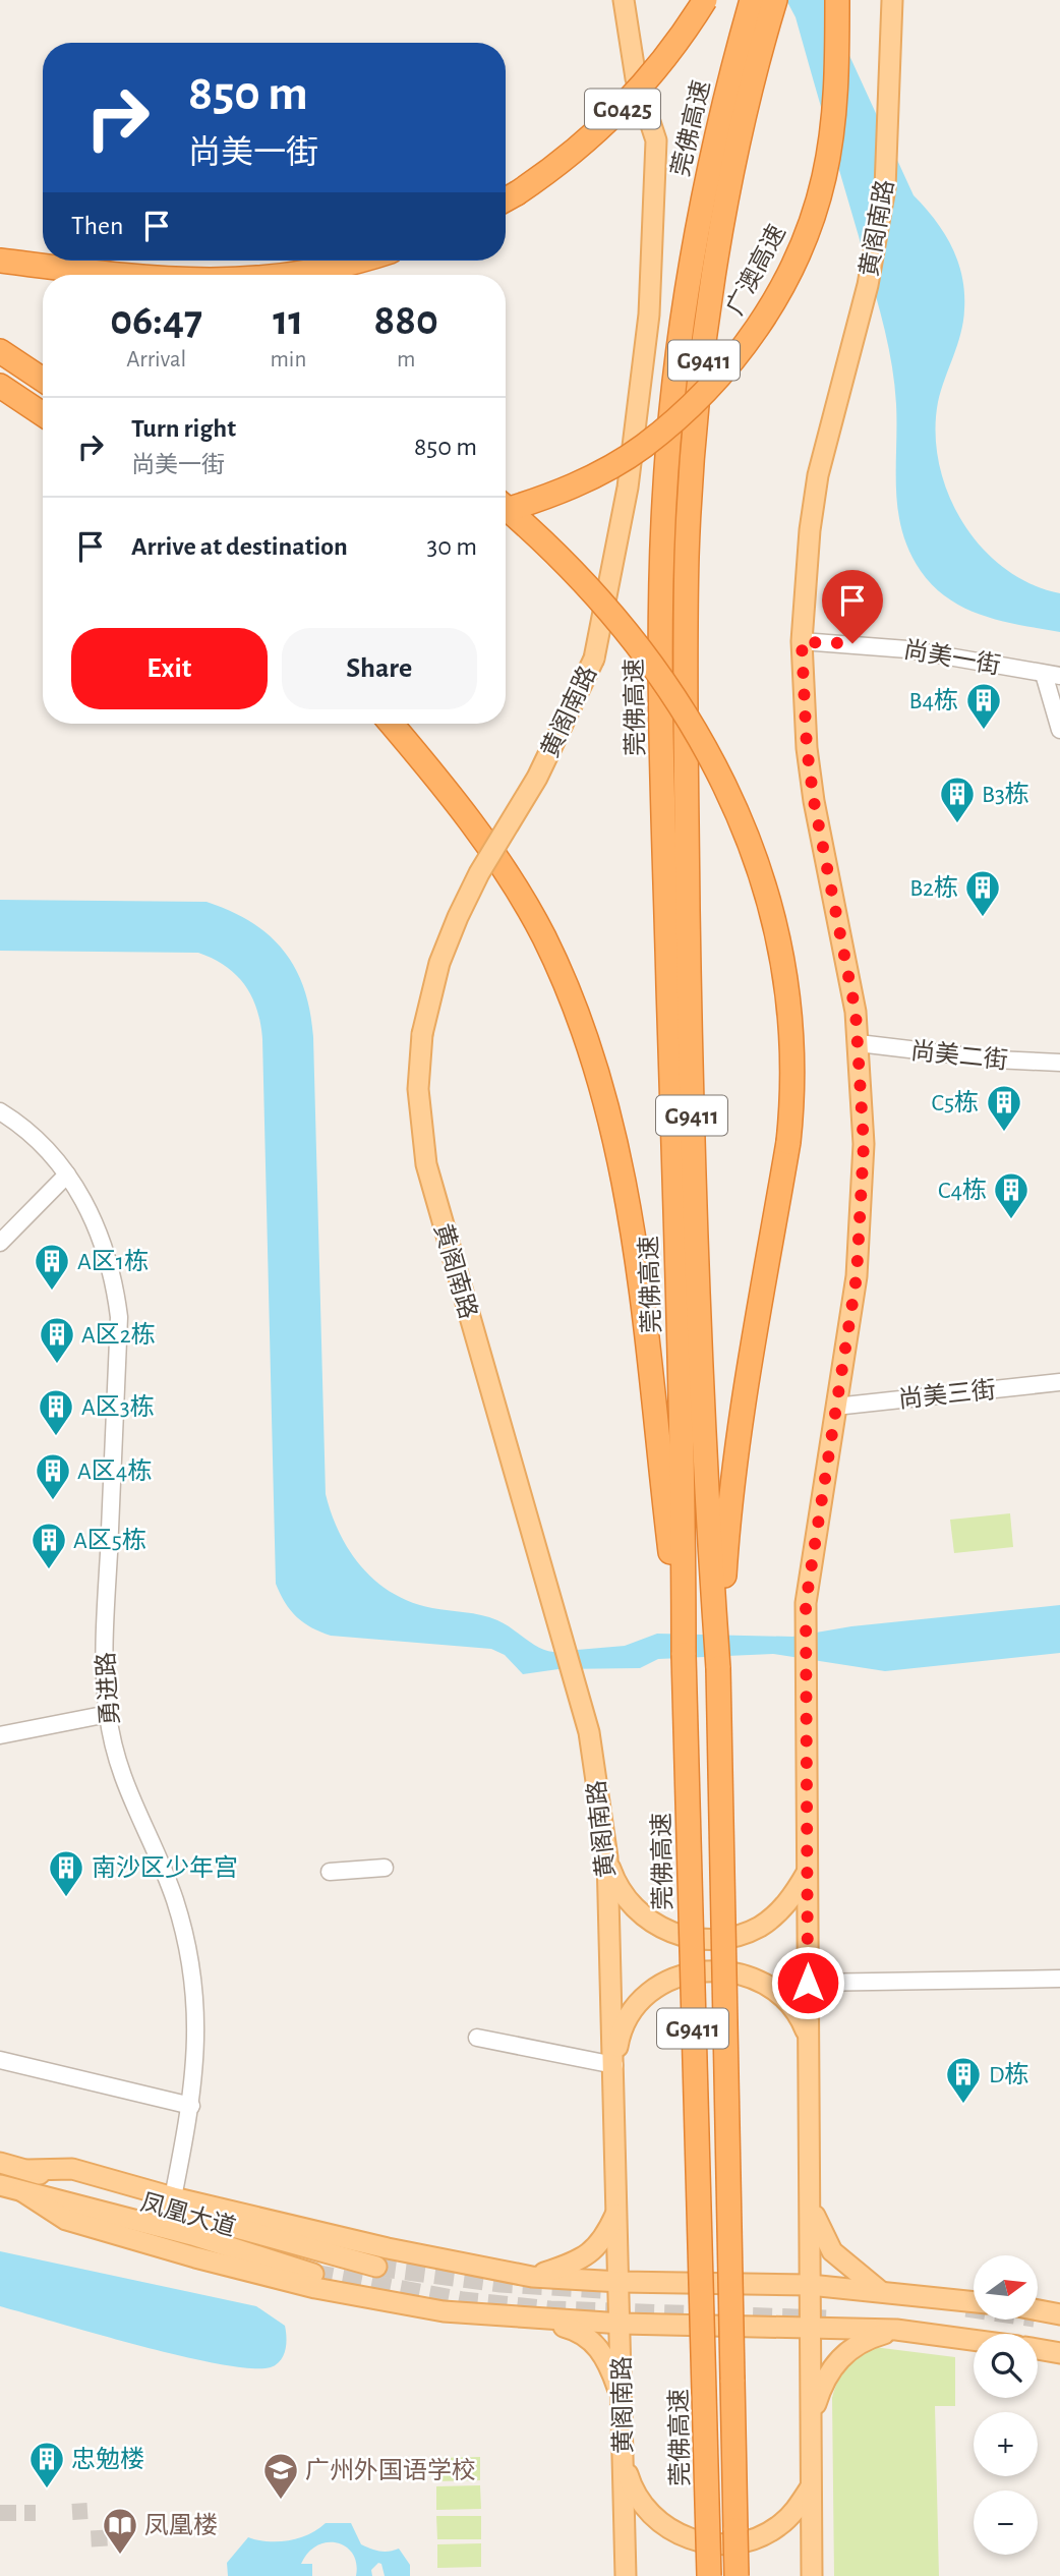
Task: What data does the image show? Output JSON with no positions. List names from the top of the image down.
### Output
{
  "streets": {
    "highway": [
      "G0425",
      "莞佛高速",
      "广澳高速",
      "G9411"
    ],
    "main road": ["黄阁南路", "凤凰大道"],
    "street": [
      "尚美一街",
      "尚美二街",
      "尚美三街",
      "勇进路"
    ]
  },
  "crossings": [
    ["莞佛高速", "G9411"],
    ["黄阁南路", "尚美一街"],
    ["黄阁南路", "尚美二街"],
    ["黄阁南路", "尚美三街"]
  ],
  "places": {
    "building": [
      "B4栋",
      "B3栋",
      "B2栋",
      "C5栋",
      "C4栋",
      "A区1栋",
      "A区2栋",
      "A区3栋",
      "A区4栋",
      "A区5栋",
      "南沙区少年宫",
      "D栋",
      "忠勉楼"
    ],
    "school or university": ["广州外国语学校"],
    "library": ["凤凰楼"]
  },
  "north": "right",
  "page": {
    "turn": ["850 m", "尚美一街"],
    "then": "Then",
    "eta": [
      "06:47",
      "Arrival",
      "11",
      "min",
      "880",
      "m"
    ],
    "list": [
      {
        "name": "Turn right",
        "note": "尚美一街",
        "value": "850 m"
      },
      {
        "name": "Arrive at destination",
        "value": "30 m"
      }
    ],
    "buttons": ["Exit", "Share"],
    "map_buttons": ["+", "−"]
  }
}
